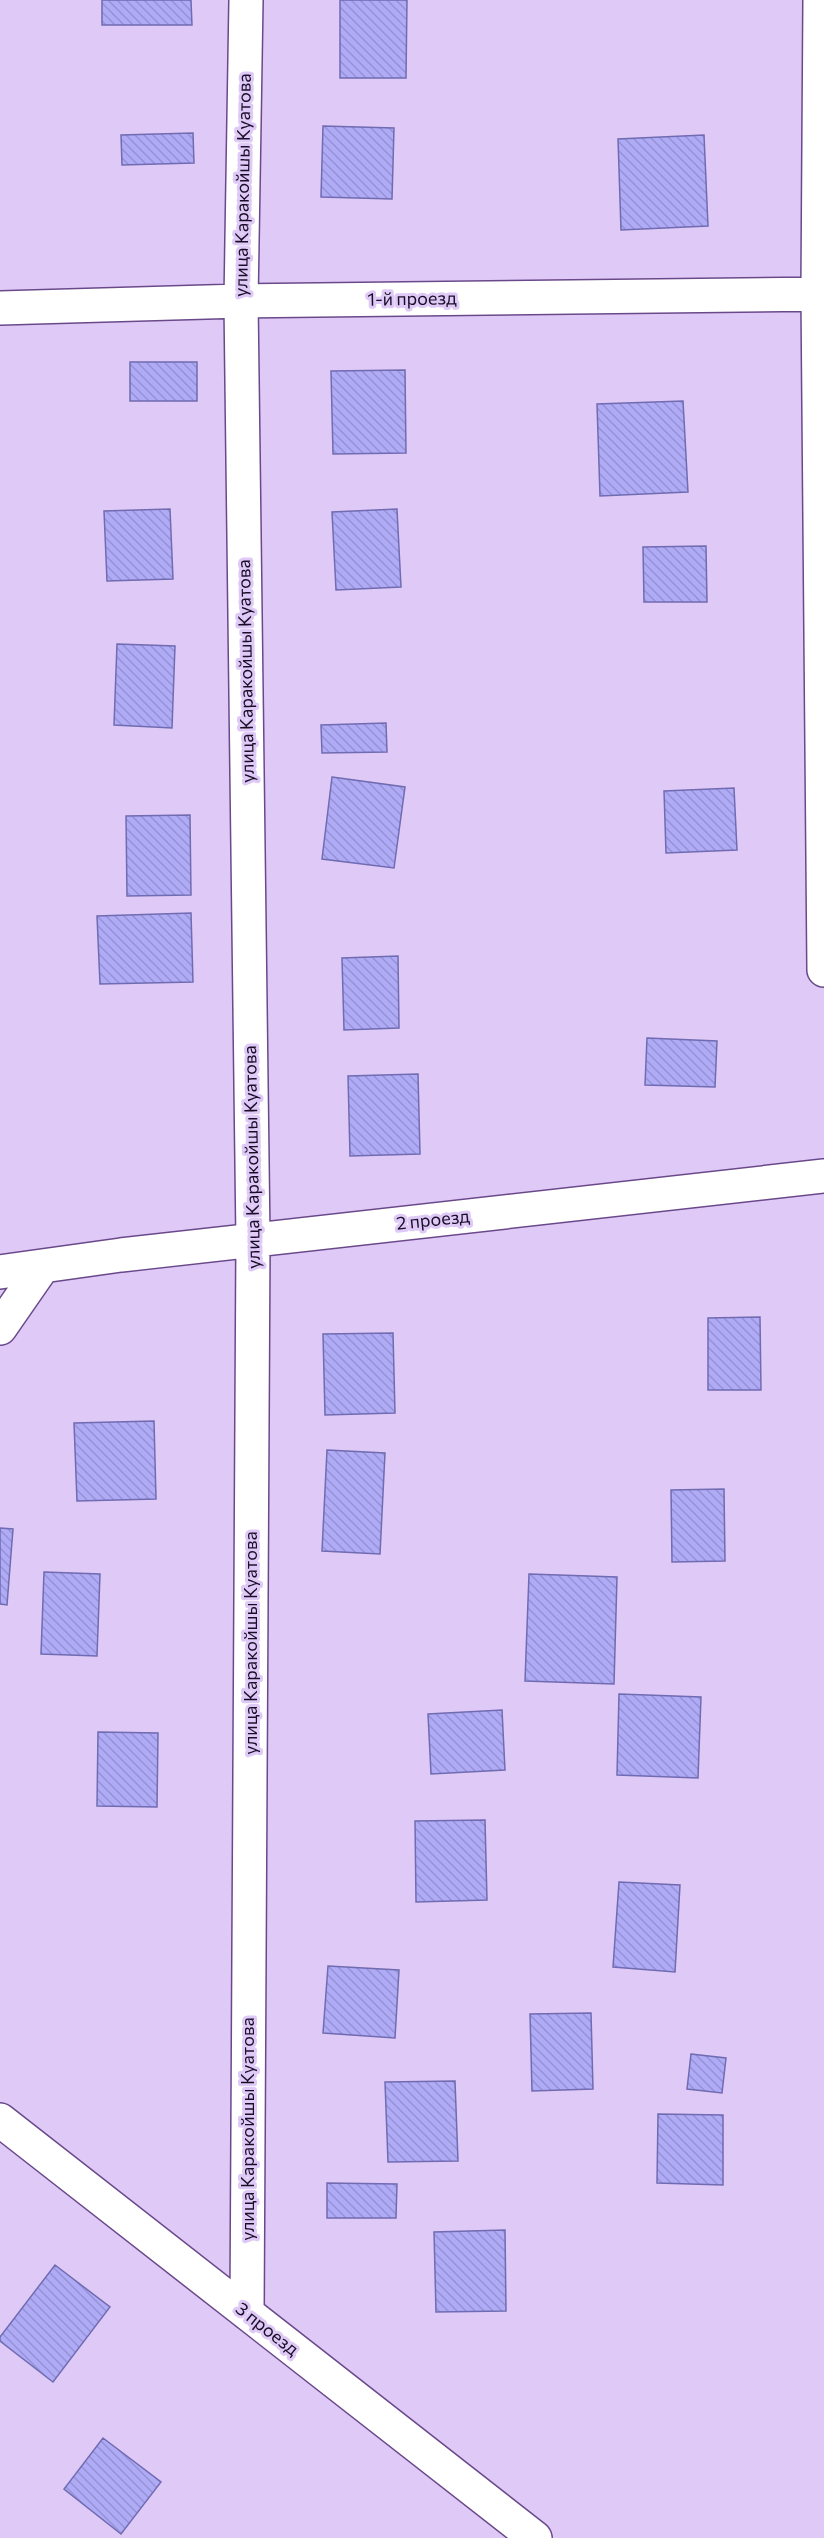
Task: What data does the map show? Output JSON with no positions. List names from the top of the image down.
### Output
{
  "streets": {
    "street": [
      "улица Каракойшы Куатова",
      "1-й проезд",
      "2 проезд",
      "3 проезд"
    ]
  },
  "crossings": [
    ["улица Каракойшы Куатова", "1-й проезд"],
    ["улица Каракойшы Куатова", "2 проезд"],
    ["улица Каракойшы Куатова", "3 проезд"]
  ]
}
